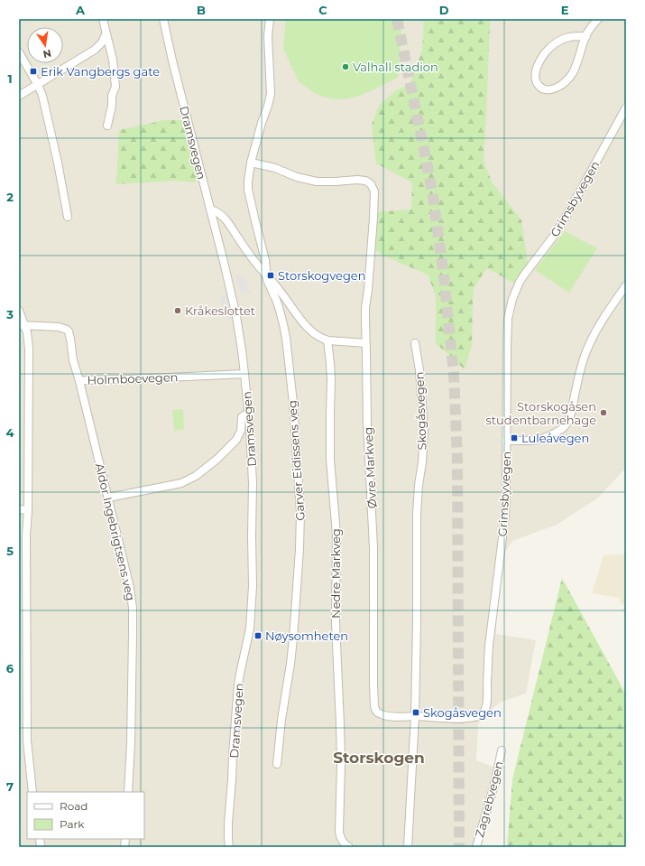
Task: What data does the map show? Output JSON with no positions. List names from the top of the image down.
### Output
{
  "streets": {
    "street": [
      "Dramsvegen",
      "Grimsbyvegen",
      "Holmboevegen",
      "Skogåsvegen",
      "Garver Eidissens veg",
      "Øvre Markveg",
      "Aldor Ingebrigtsens veg",
      "Nedre Markveg",
      "Zagrebvegen"
    ]
  },
  "crossings": [
    ["Dramsvegen", "Holmboevegen"],
    ["Grimsbyvegen", "Skogåsvegen"],
    ["Grimsbyvegen", "Øvre Markveg"],
    ["Holmboevegen", "Aldor Ingebrigtsens veg"],
    ["Skogåsvegen", "Øvre Markveg"],
    ["Garver Eidissens veg", "Øvre Markveg"]
  ],
  "districts": ["Storskogen"],
  "places": {
    "other": ["Valhall stadion", "Kråkeslottet", "Storskogåsen studentbarnehage"],
    "transit": [
      "Erik Vangbergs gate",
      "Storskogvegen",
      "Luleåvegen",
      "Nøysomheten",
      "Skogåsvegen"
    ]
  },
  "legend": ["Road", "Park"],
  "north": "bottom",
  "grid": {
    "columns": [
      "A",
      "B",
      "C",
      "D",
      "E"
    ],
    "rows": [
      "1",
      "2",
      "3",
      "4",
      "5",
      "6",
      "7"
    ]
  }
}
